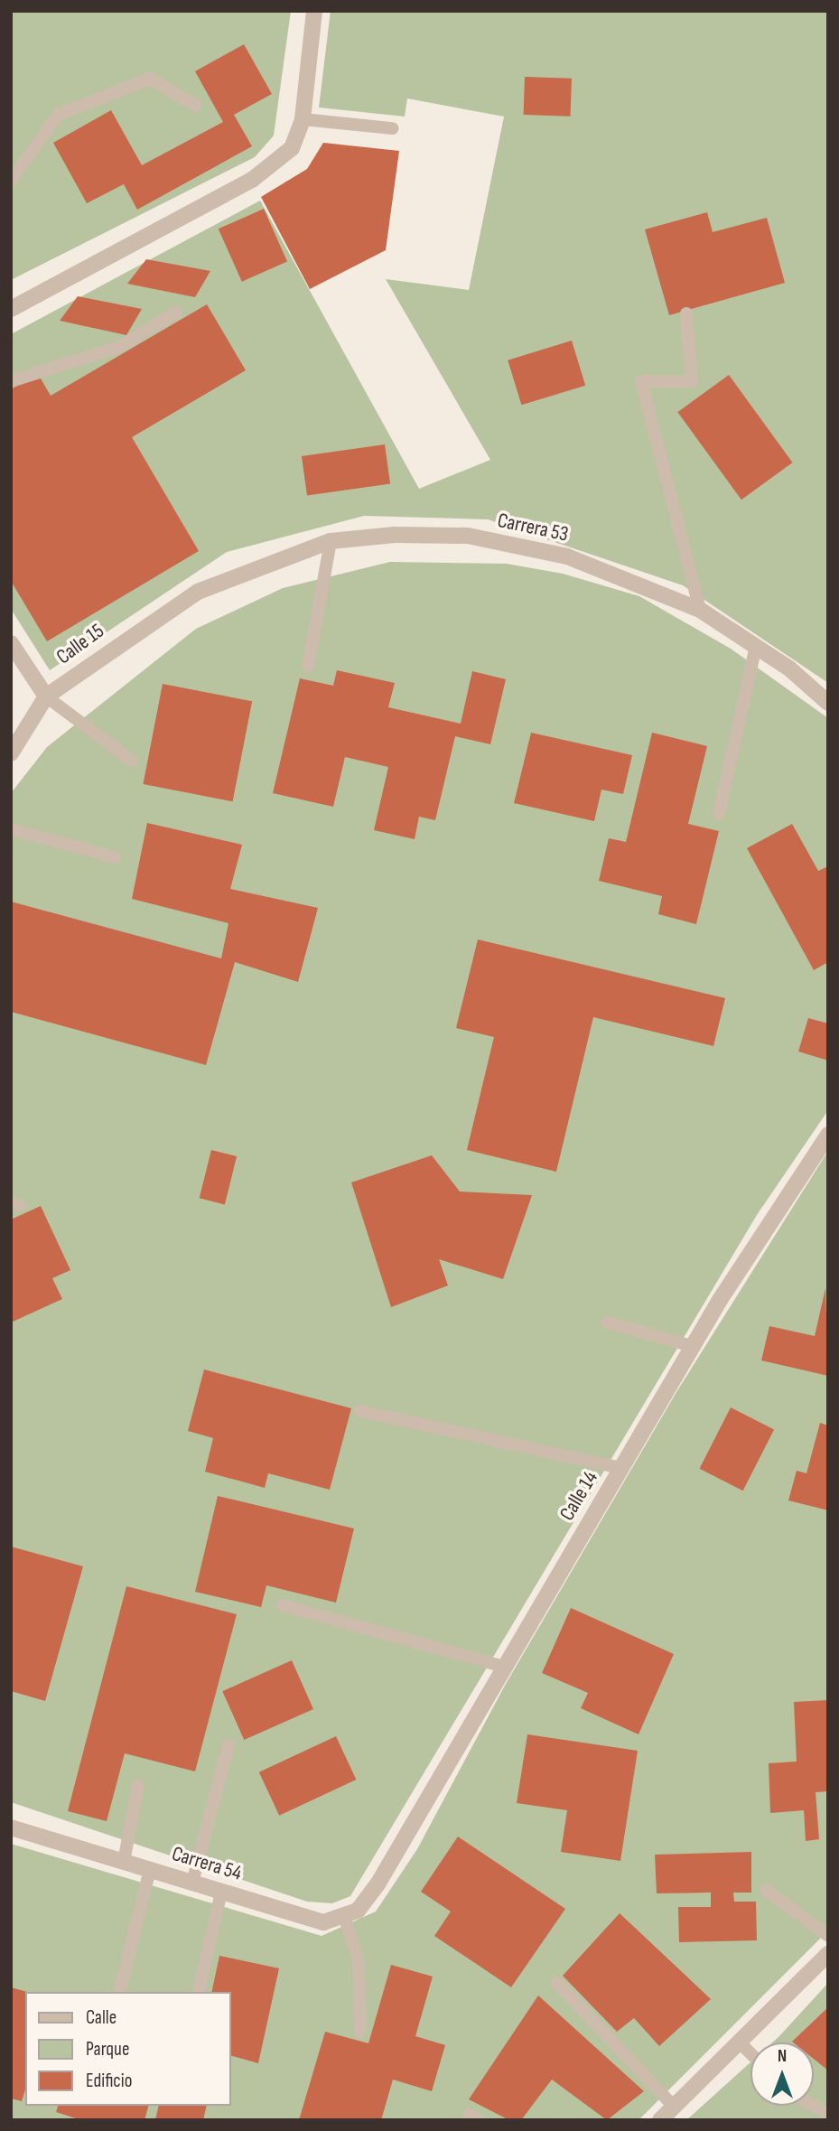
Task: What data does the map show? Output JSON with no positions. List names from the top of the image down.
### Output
{
  "streets": {
    "street": [
      "Carrera 53",
      "Calle 15",
      "Calle 14",
      "Carrera 54"
    ]
  },
  "crossings": [
    ["Carrera 53", "Calle 15"],
    ["Calle 14", "Carrera 54"]
  ],
  "legend": ["Calle", "Parque", "Edificio"],
  "north": "top"
}
